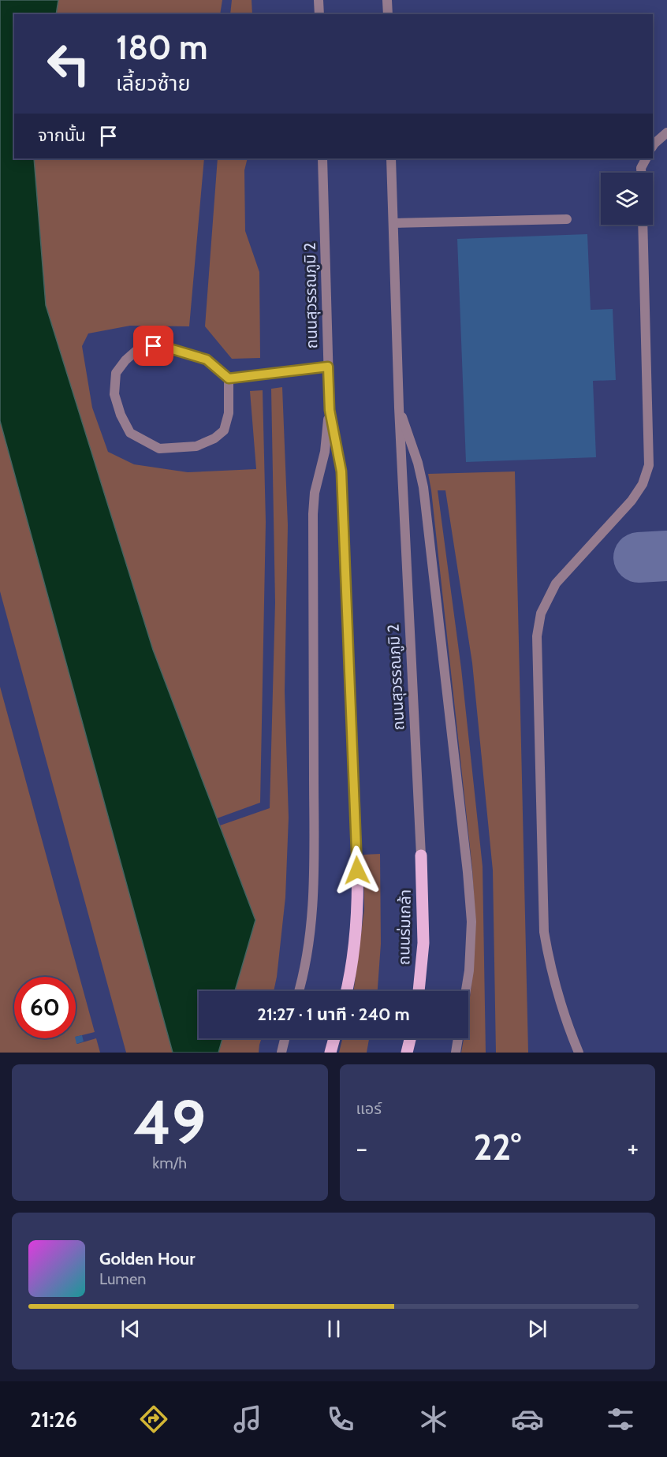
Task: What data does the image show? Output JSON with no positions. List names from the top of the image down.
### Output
{
  "streets": {
    "main road": ["ถนนร่มเกล้า"],
    "street": ["ถนนสุวรรณภูมิ 2"]
  },
  "crossings": [
    ["ถนนสุวรรณภูมิ 2", "ถนนร่มเกล้า"]
  ],
  "page": {
    "turn": ["180 m", "เลี้ยวซ้าย"],
    "then": "จากนั้น",
    "limit": "60",
    "trip": "21:27 · 1 นาที · 240 m",
    "tile": [
      ["49", "km/h"],
      "แอร์"
    ],
    "heat": ["−", "22°", "+"],
    "song": ["Golden Hour", "Lumen"],
    "tabs": "21:26"
  }
}
